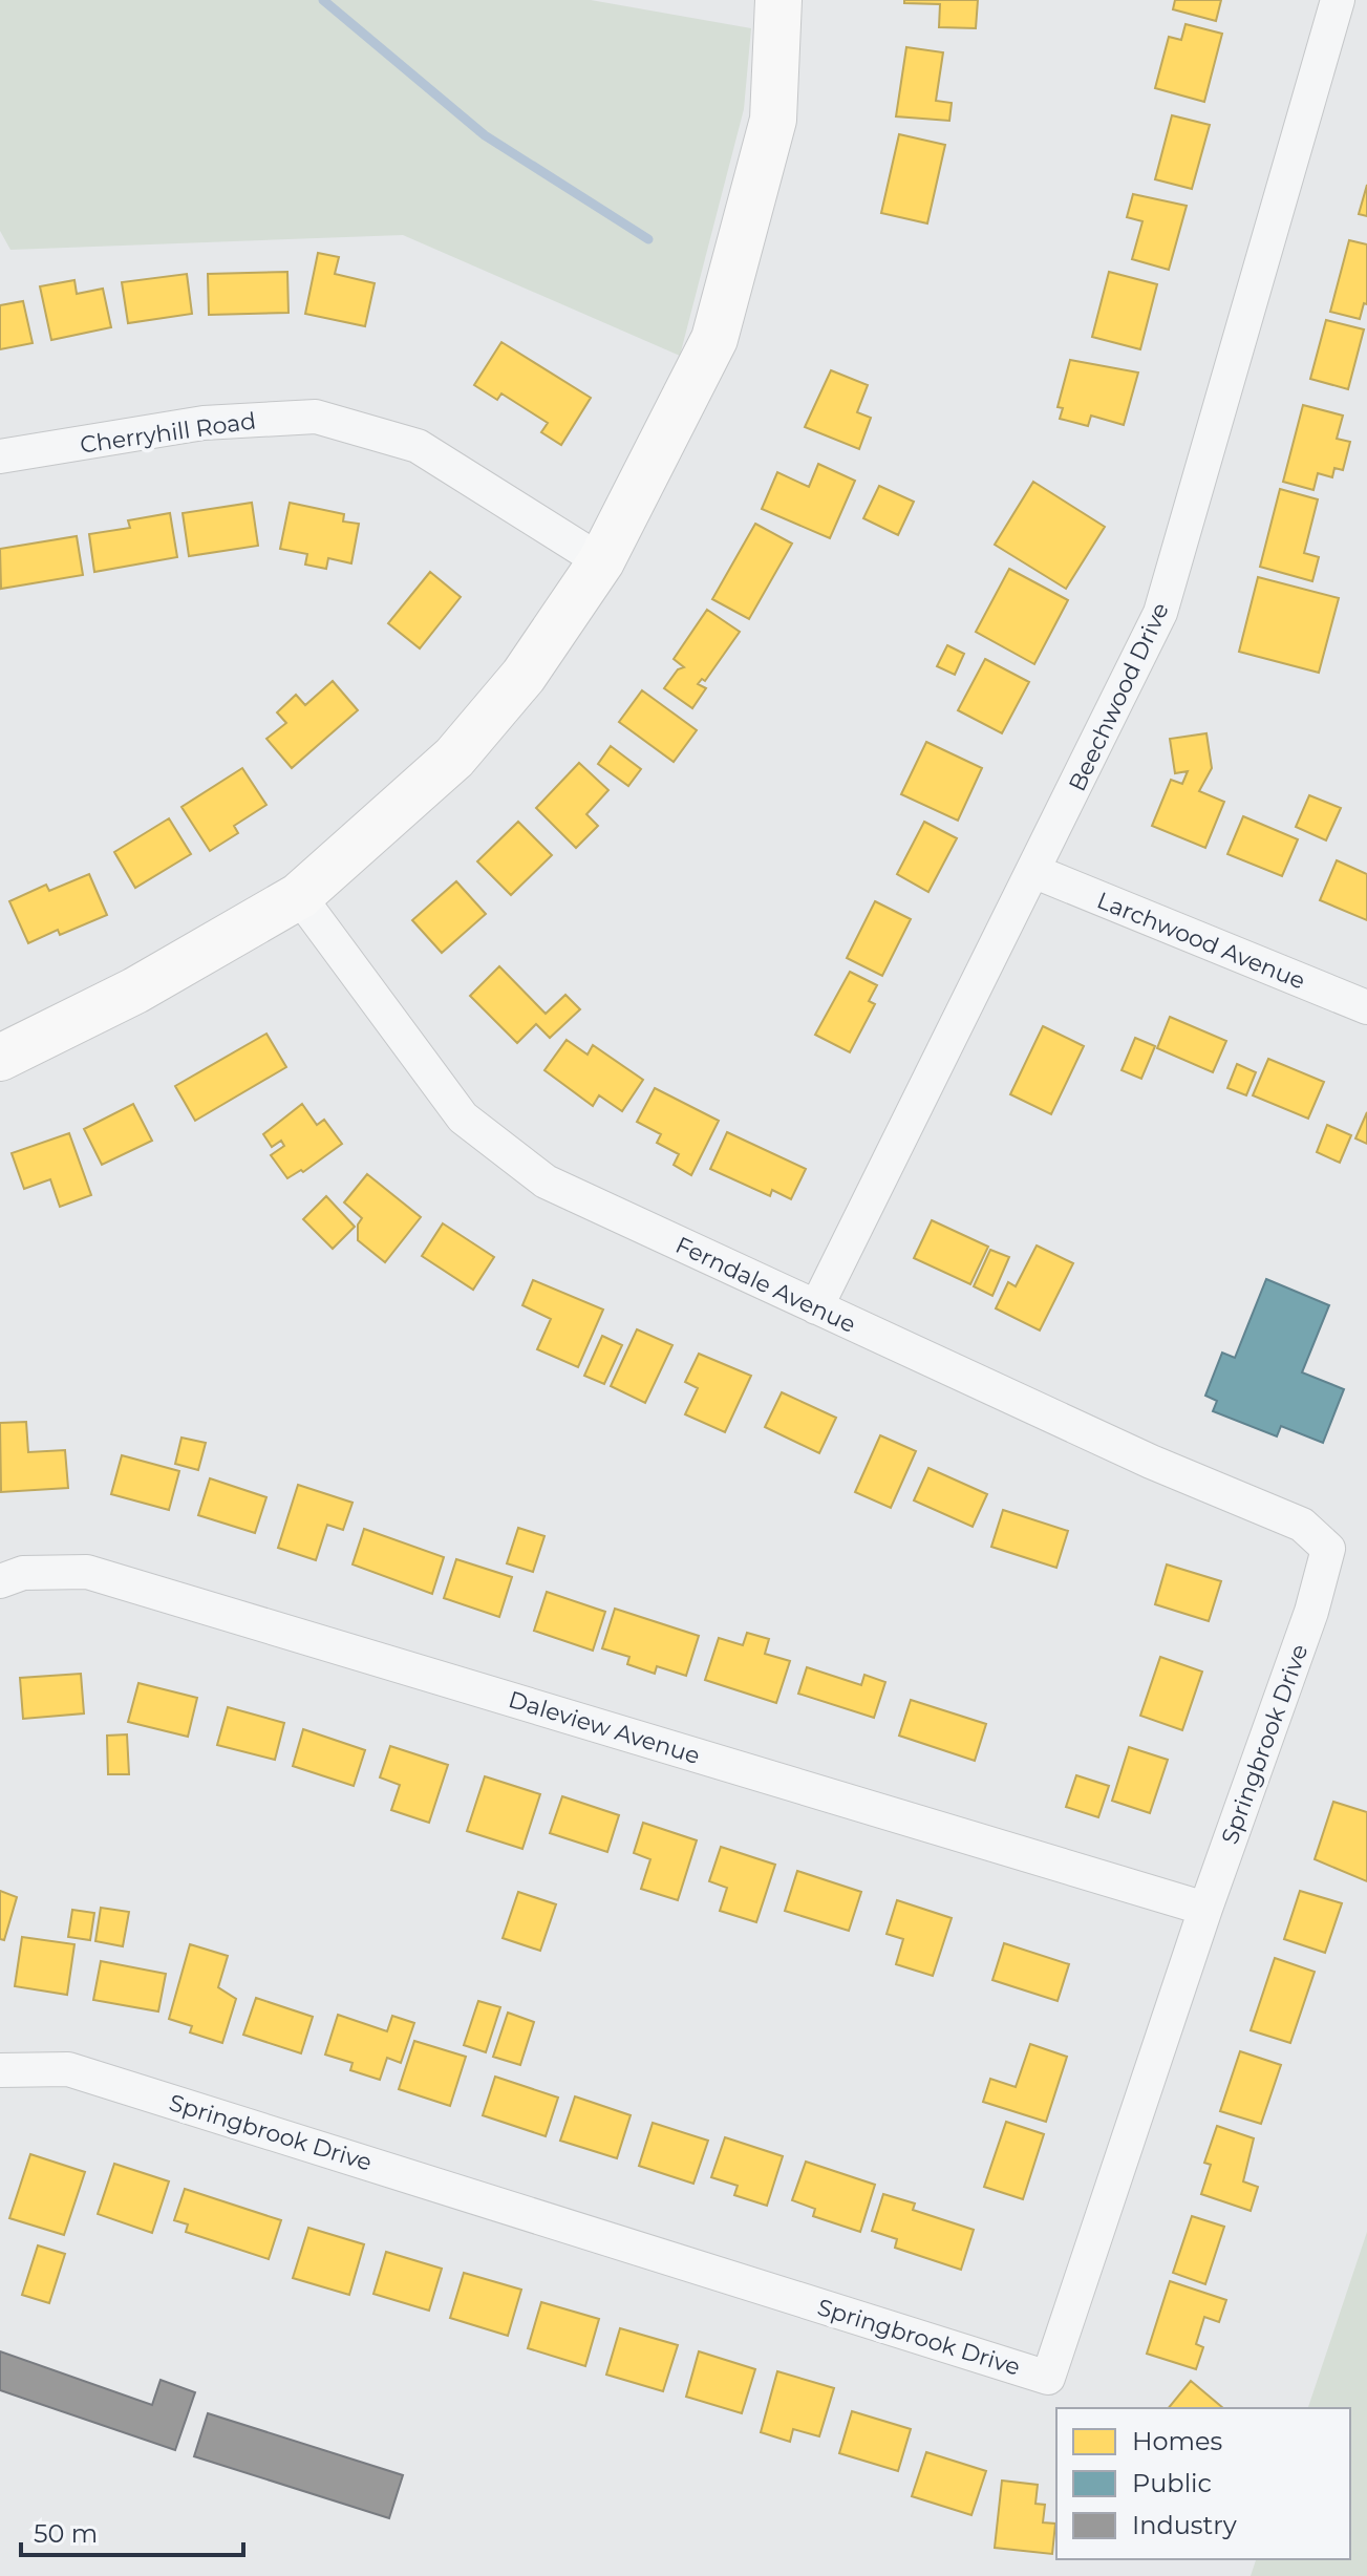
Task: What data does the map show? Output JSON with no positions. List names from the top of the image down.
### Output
{
  "streets": {
    "street": [
      "Cherryhill Road",
      "Beechwood Drive",
      "Larchwood Avenue",
      "Ferndale Avenue",
      "Daleview Avenue",
      "Springbrook Drive"
    ]
  },
  "crossings": [
    ["Beechwood Drive", "Larchwood Avenue"],
    ["Beechwood Drive", "Ferndale Avenue"],
    ["Ferndale Avenue", "Springbrook Drive"],
    ["Daleview Avenue", "Springbrook Drive"]
  ],
  "legend": ["Homes", "Public", "Industry"],
  "scale_bar": "50 m"
}
